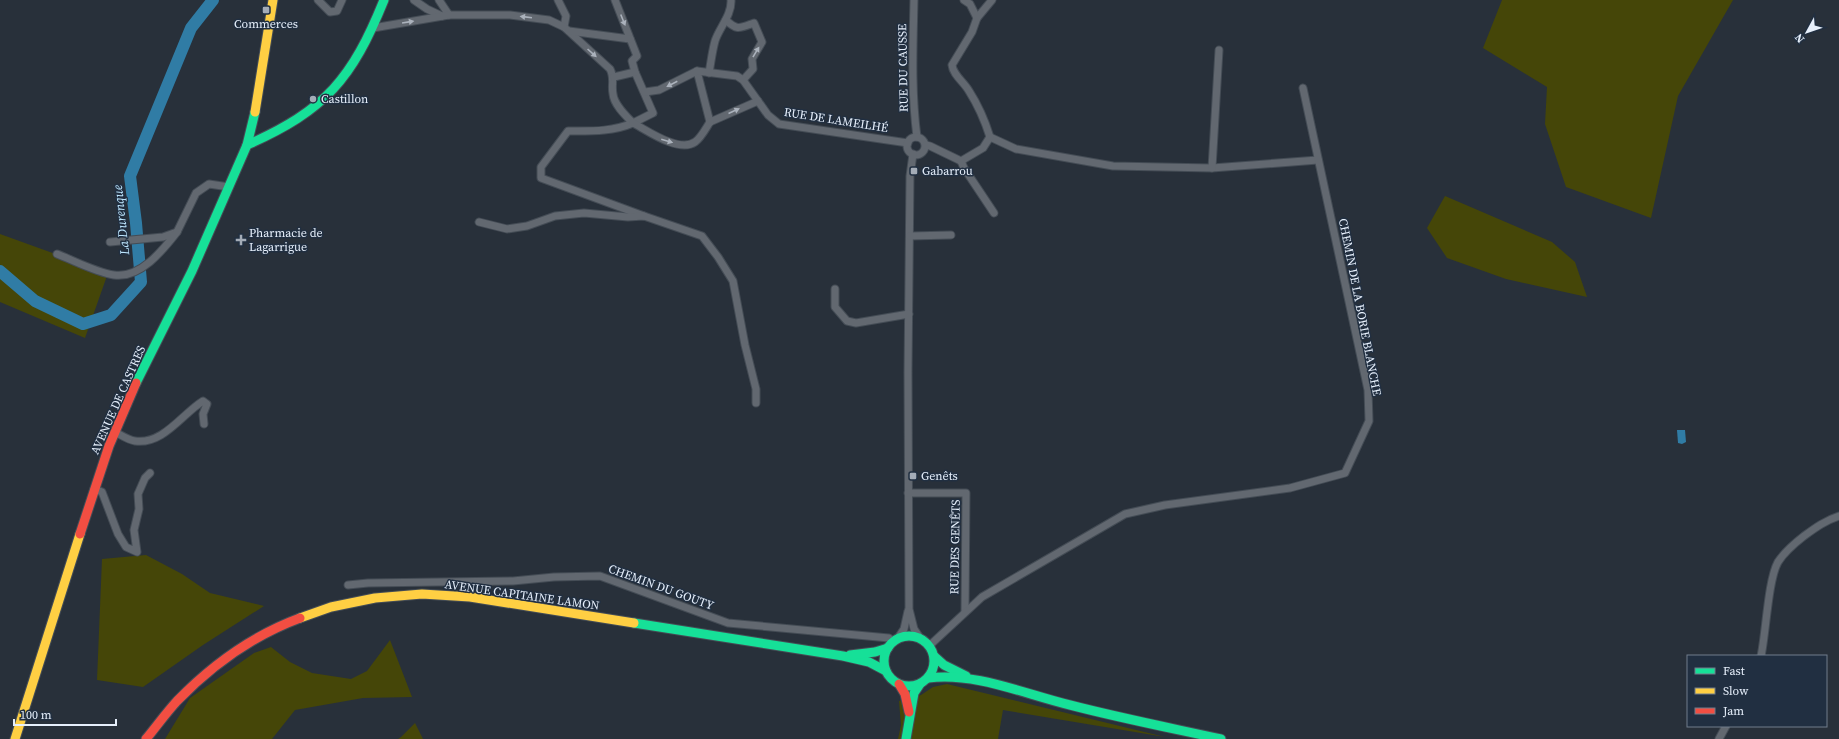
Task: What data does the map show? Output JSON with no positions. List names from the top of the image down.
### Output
{
  "streets": {
    "main road": ["AVENUE DE CASTRES", "AVENUE CAPITAINE LAMON"],
    "street": [
      "RUE DU CAUSSE",
      "RUE DE LAMEILHÉ",
      "CHEMIN DE LA BORIE BLANCHE",
      "RUE DES GENÊTS",
      "CHEMIN DU GOUTY"
    ]
  },
  "crossings": [
    ["RUE DU CAUSSE", "RUE DE LAMEILHÉ"],
    ["CHEMIN DE LA BORIE BLANCHE", "RUE DES GENÊTS"],
    ["CHEMIN DE LA BORIE BLANCHE", "CHEMIN DU GOUTY"],
    ["CHEMIN DE LA BORIE BLANCHE", "AVENUE CAPITAINE LAMON"],
    ["CHEMIN DU GOUTY", "AVENUE CAPITAINE LAMON"]
  ],
  "water": ["La Durenque"],
  "places": {
    "transit": ["Commerces", "Gabarrou", "Genêts"],
    "other": ["Castillon"],
    "health": ["Pharmacie de Lagarrigue"]
  },
  "legend": ["Fast", "Slow", "Jam"],
  "scale_bar": "100 m",
  "north": "bottom left"
}
